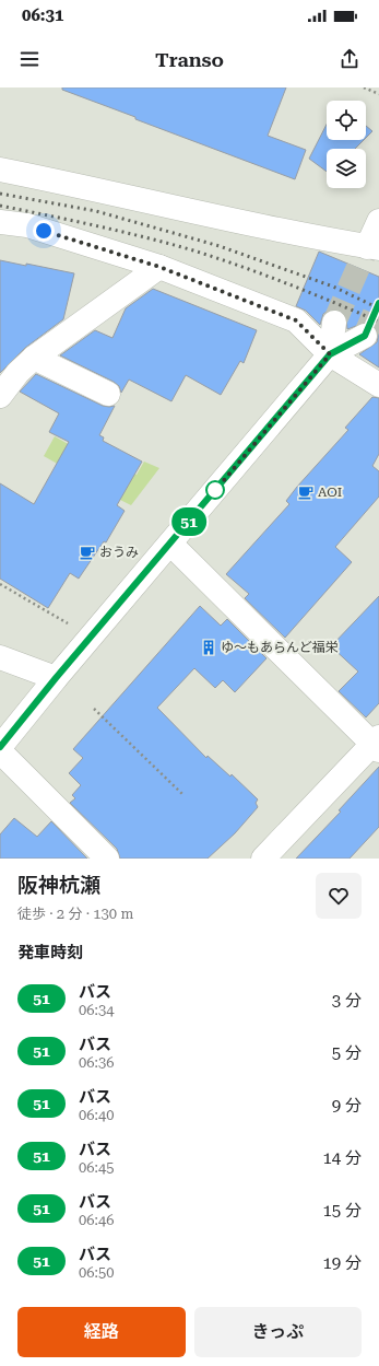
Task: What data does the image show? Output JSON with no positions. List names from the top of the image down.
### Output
{
  "places": {
    "cafe": ["AOI", "おうみ"],
    "building": ["ゆ～もあらんど福栄"]
  },
  "lines": ["bus line 51"],
  "page": {
    "status": "06:31",
    "header": "Transo",
    "on_map": "51",
    "heading": [
      ["阪神杭瀬", "徒歩 · 2 分 · 130 m"],
      "発車時刻"
    ],
    "list": [
      {
        "mark": "51",
        "name": "バス",
        "note": "06:34",
        "value": "3 分"
      },
      {
        "mark": "51",
        "name": "バス",
        "note": "06:36",
        "value": "5 分"
      },
      {
        "mark": "51",
        "name": "バス",
        "note": "06:40",
        "value": "9 分"
      },
      {
        "mark": "51",
        "name": "バス",
        "note": "06:45",
        "value": "14 分"
      },
      {
        "mark": "51",
        "name": "バス",
        "note": "06:46",
        "value": "15 分"
      },
      {
        "mark": "51",
        "name": "バス",
        "note": "06:50",
        "value": "19 分"
      }
    ],
    "buttons": ["経路", "きっぷ"]
  }
}
